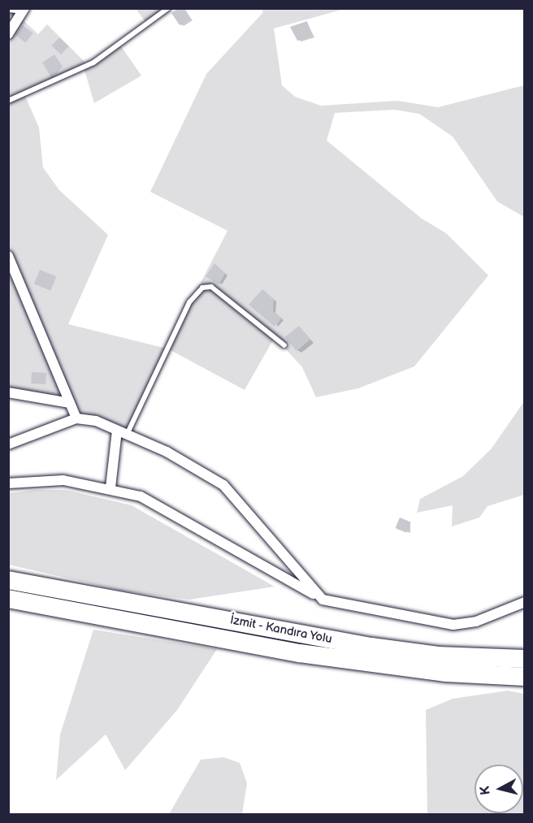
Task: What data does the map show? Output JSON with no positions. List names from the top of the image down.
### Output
{
  "streets": {
    "highway": ["İzmit - Kandıra Yolu"]
  },
  "north": "left"
}
